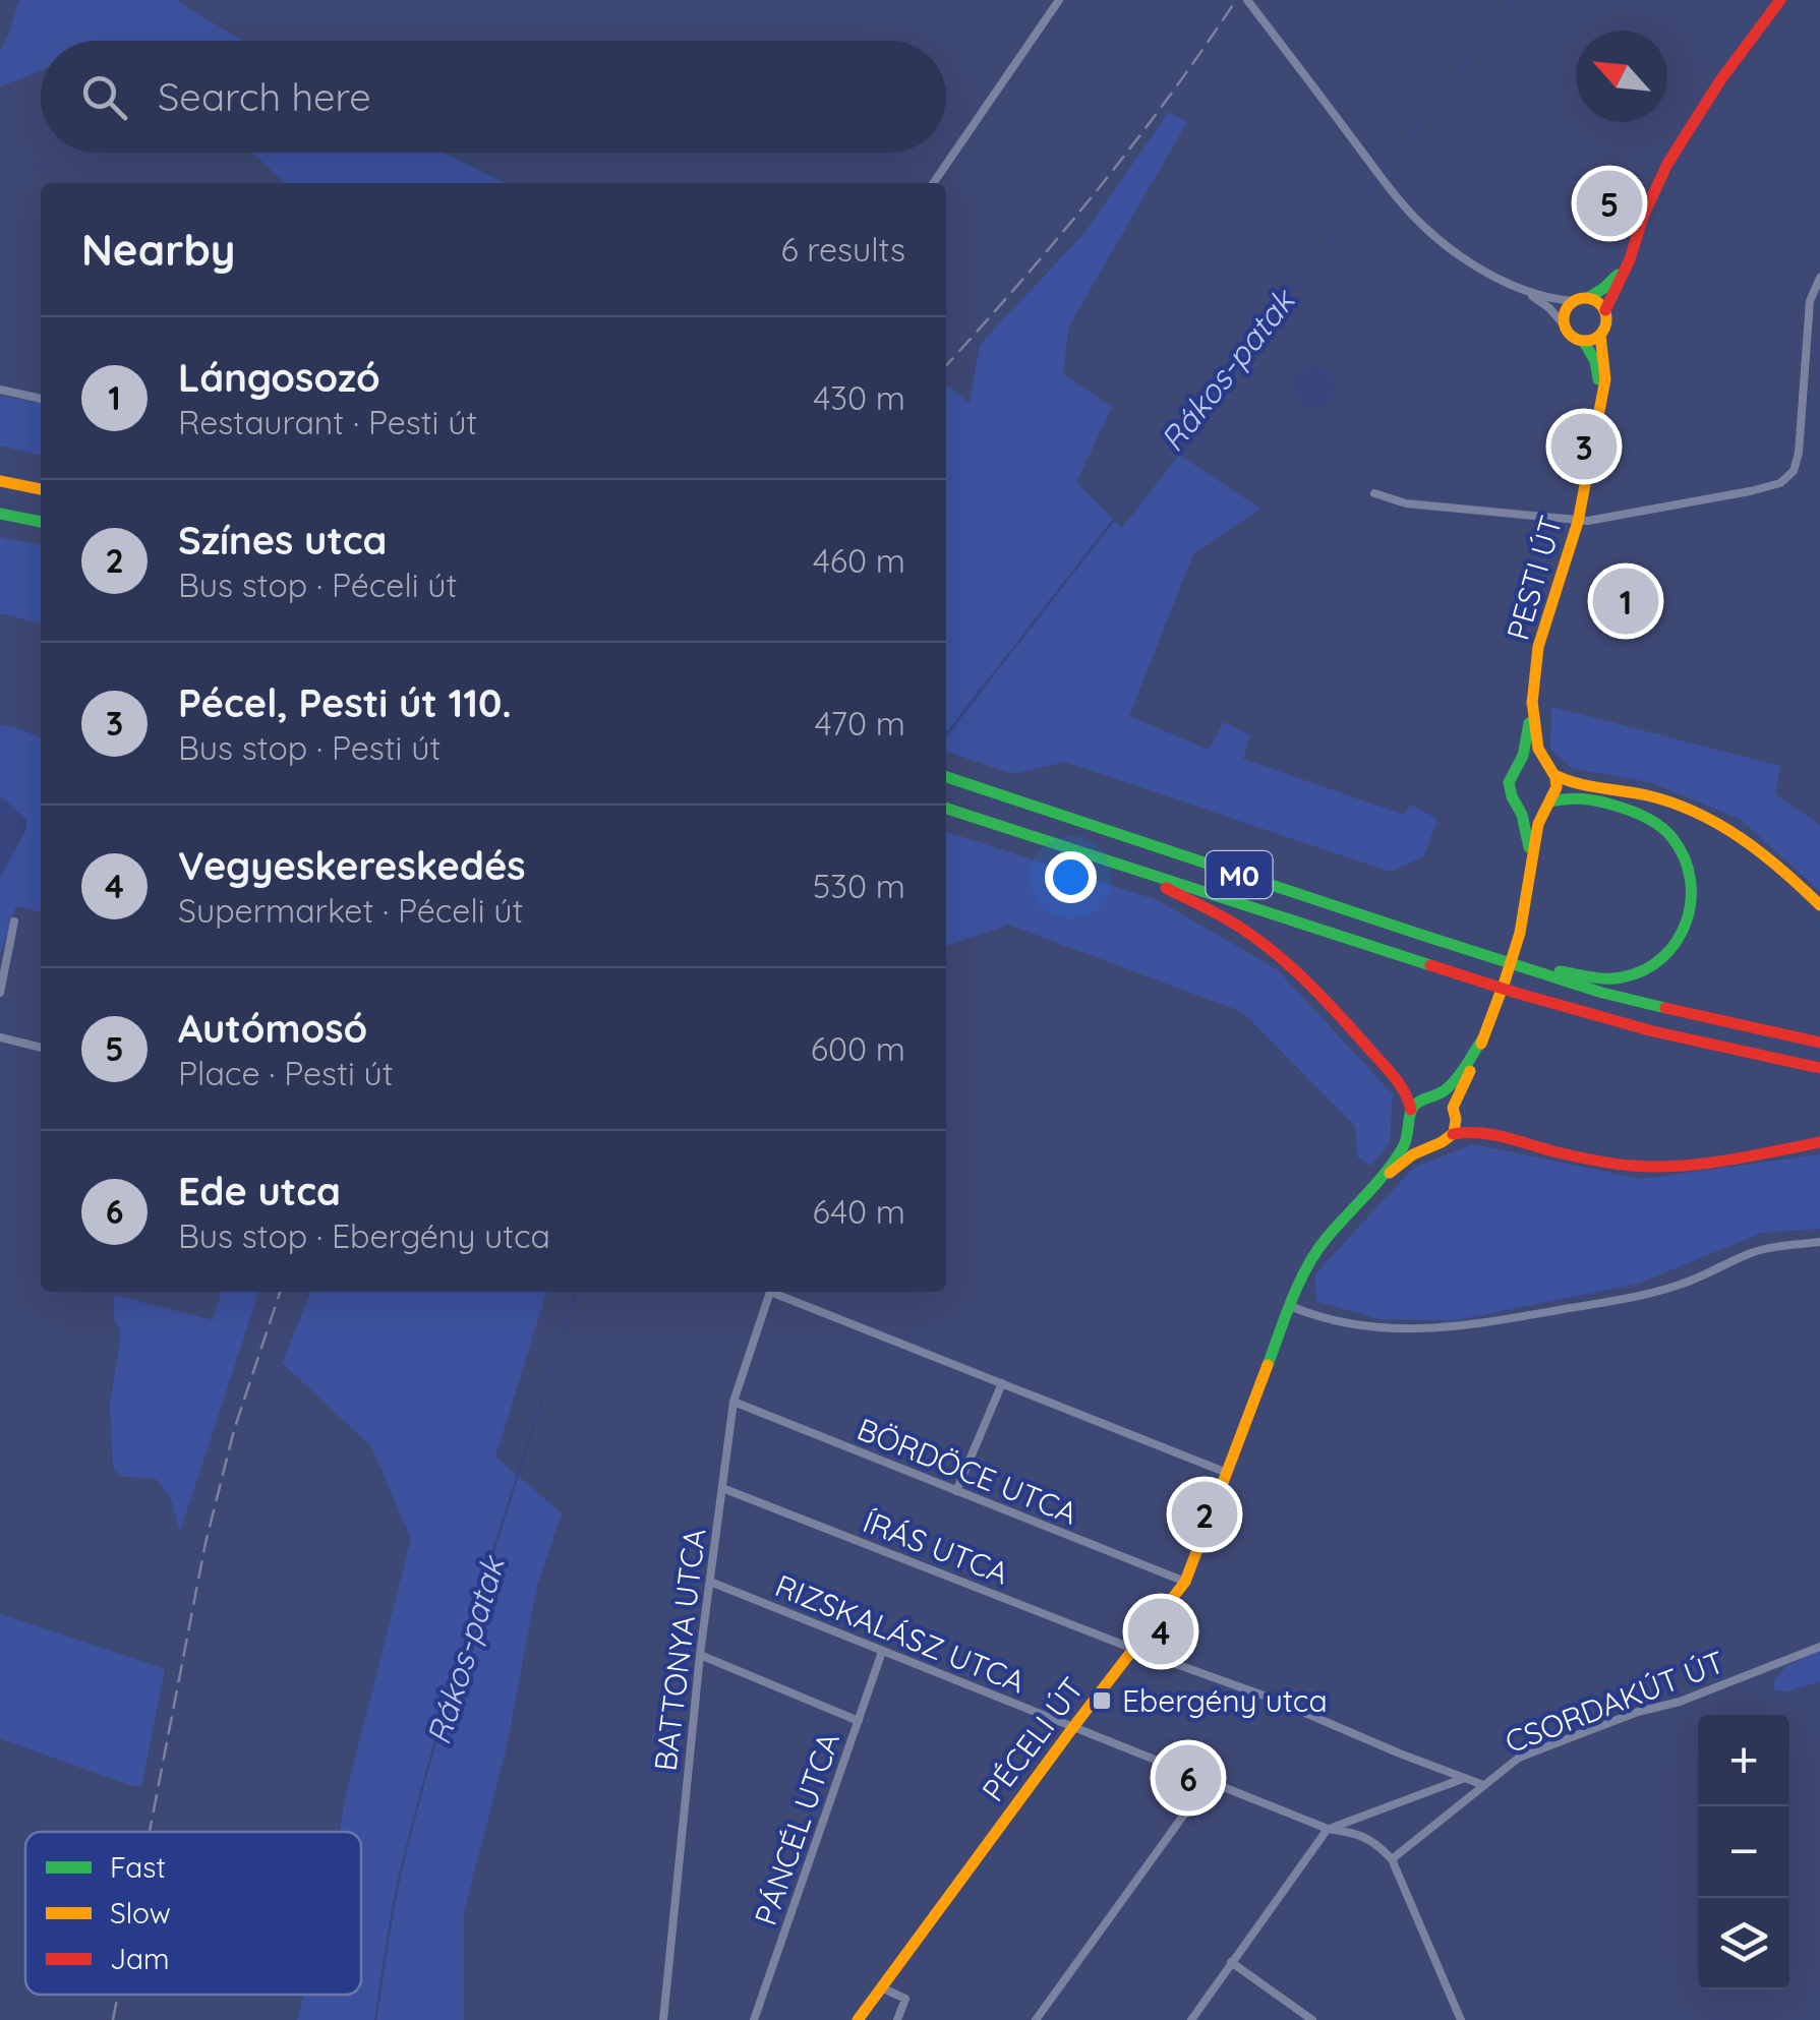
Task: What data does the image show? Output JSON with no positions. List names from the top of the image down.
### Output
{
  "streets": {
    "main road": ["PESTI ÚT", "M0", "PÉCELI ÚT"],
    "street": [
      "BÖRDÖCE UTCA",
      "ÍRÁS UTCA",
      "RIZSKALÁSZ UTCA",
      "BATTONYA UTCA",
      "CSORDAKÚT ÚT",
      "PÁNCÉL UTCA"
    ]
  },
  "crossings": [
    ["BÖRDÖCE UTCA", "BATTONYA UTCA"],
    ["BÖRDÖCE UTCA", "PÉCELI ÚT"],
    ["ÍRÁS UTCA", "BATTONYA UTCA"],
    ["ÍRÁS UTCA", "CSORDAKÚT ÚT"],
    ["ÍRÁS UTCA", "PÉCELI ÚT"],
    ["RIZSKALÁSZ UTCA", "BATTONYA UTCA"],
    ["RIZSKALÁSZ UTCA", "PÉCELI ÚT"],
    ["RIZSKALÁSZ UTCA", "PÁNCÉL UTCA"]
  ],
  "water": ["Rákos-patak"],
  "places": {
    "transit": ["Ebergény utca"]
  },
  "legend": ["Fast", "Slow", "Jam"],
  "north": "top left",
  "page": {
    "search": "Search here",
    "pins": [
      "5",
      "3",
      "1",
      "2",
      "4",
      "6"
    ],
    "heading": ["Nearby", "6 results"],
    "list": [
      {
        "mark": "1",
        "name": "Lángosozó",
        "note": "Restaurant · Pesti út",
        "value": "430 m"
      },
      {
        "mark": "2",
        "name": "Színes utca",
        "note": "Bus stop · Péceli út",
        "value": "460 m"
      },
      {
        "mark": "3",
        "name": "Pécel, Pesti út 110.",
        "note": "Bus stop · Pesti út",
        "value": "470 m"
      },
      {
        "mark": "4",
        "name": "Vegyeskereskedés",
        "note": "Supermarket · Péceli út",
        "value": "530 m"
      },
      {
        "mark": "5",
        "name": "Autómosó",
        "note": "Place · Pesti út",
        "value": "600 m"
      },
      {
        "mark": "6",
        "name": "Ede utca",
        "note": "Bus stop · Ebergény utca",
        "value": "640 m"
      }
    ],
    "map_buttons": ["+", "−"]
  }
}
